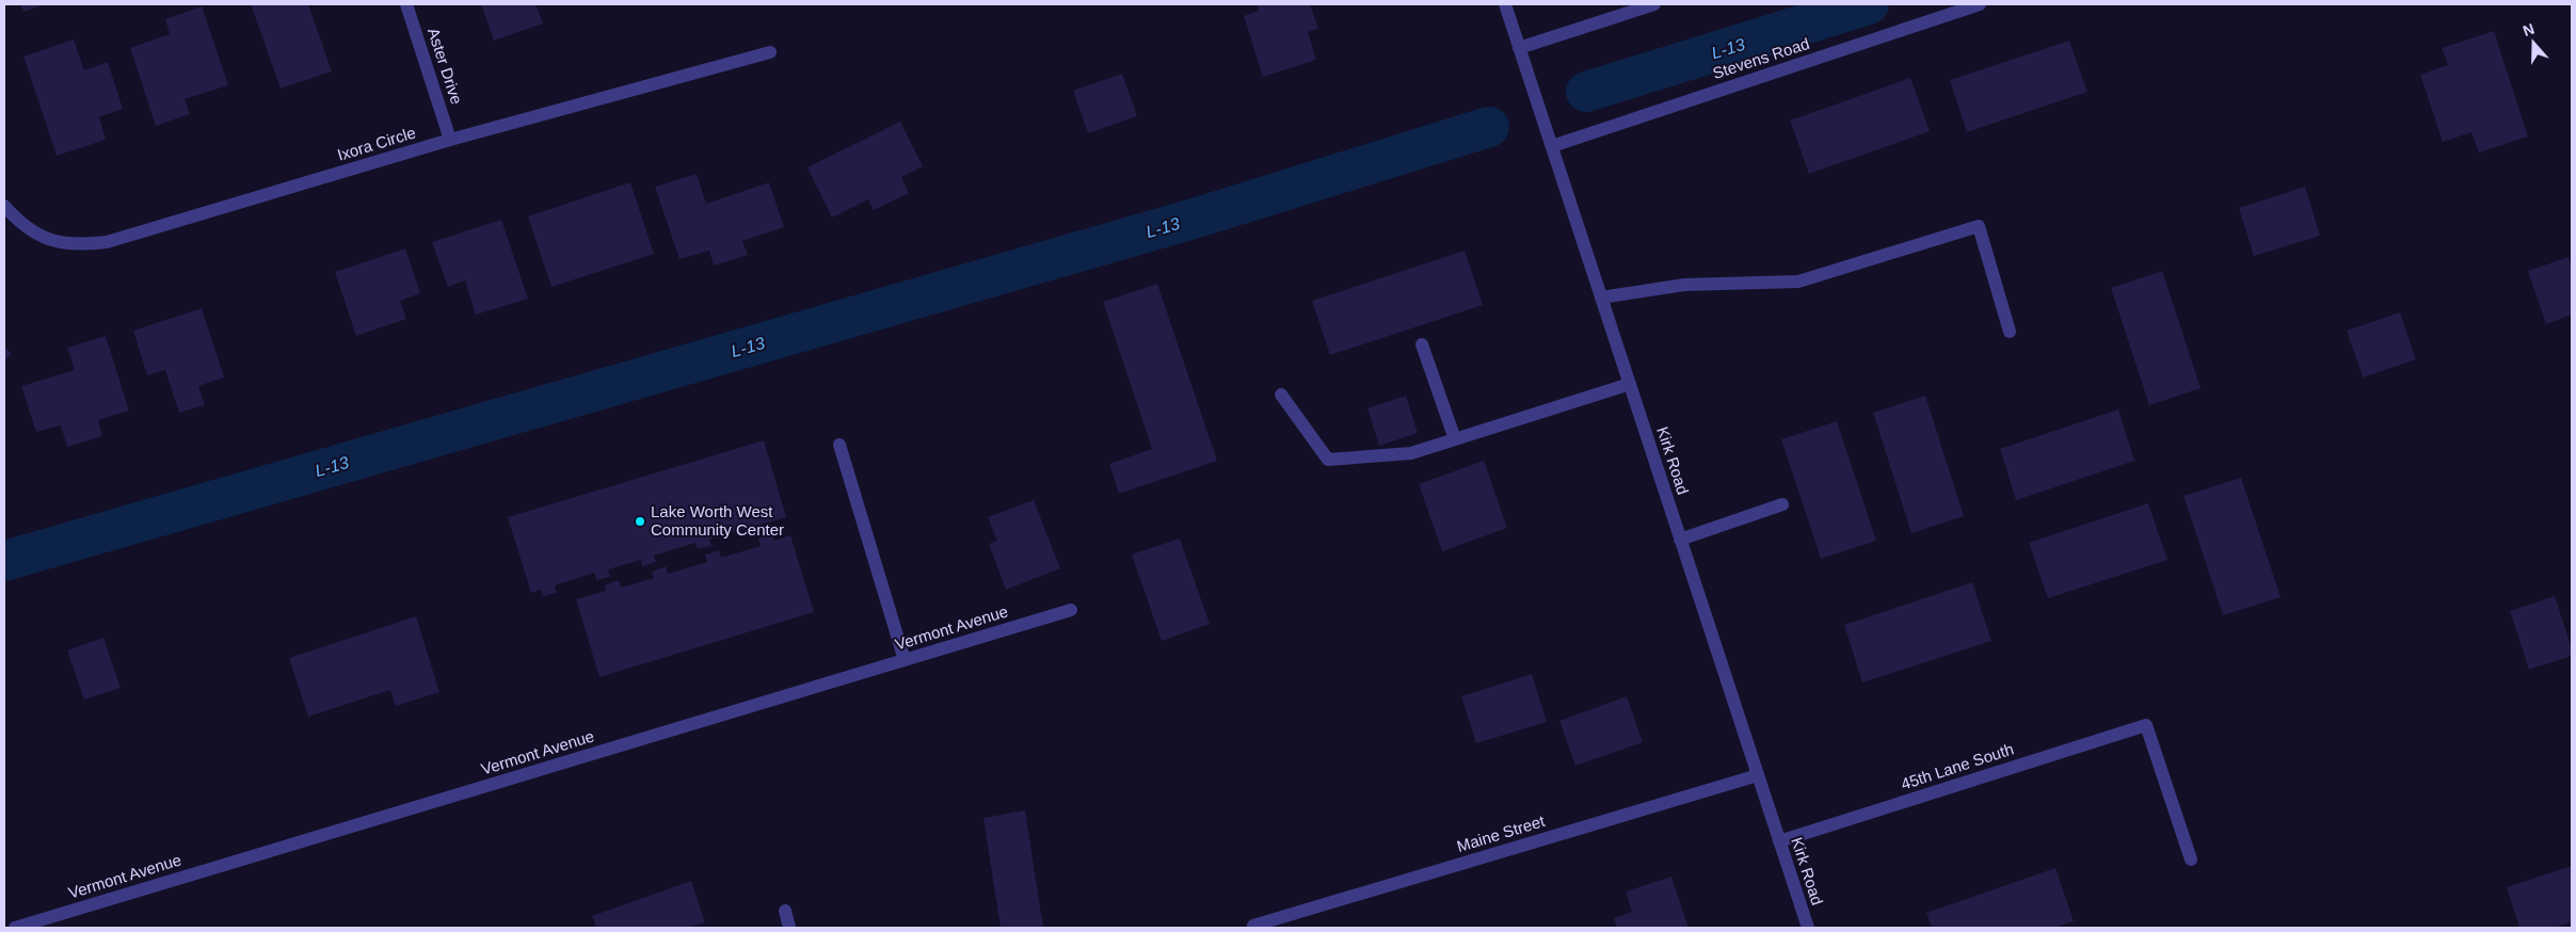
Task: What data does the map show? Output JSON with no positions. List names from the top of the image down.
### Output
{
  "streets": {
    "street": [
      "Stevens Road",
      "Aster Drive",
      "Ixora Circle",
      "Kirk Road",
      "Vermont Avenue",
      "45th Lane South",
      "Maine Street"
    ]
  },
  "crossings": [
    ["Stevens Road", "Kirk Road"],
    ["Aster Drive", "Ixora Circle"],
    ["Kirk Road", "45th Lane South"],
    ["Kirk Road", "Maine Street"]
  ],
  "water": ["L-13"],
  "places": ["Lake Worth West Community Center"],
  "north": "top"
}
